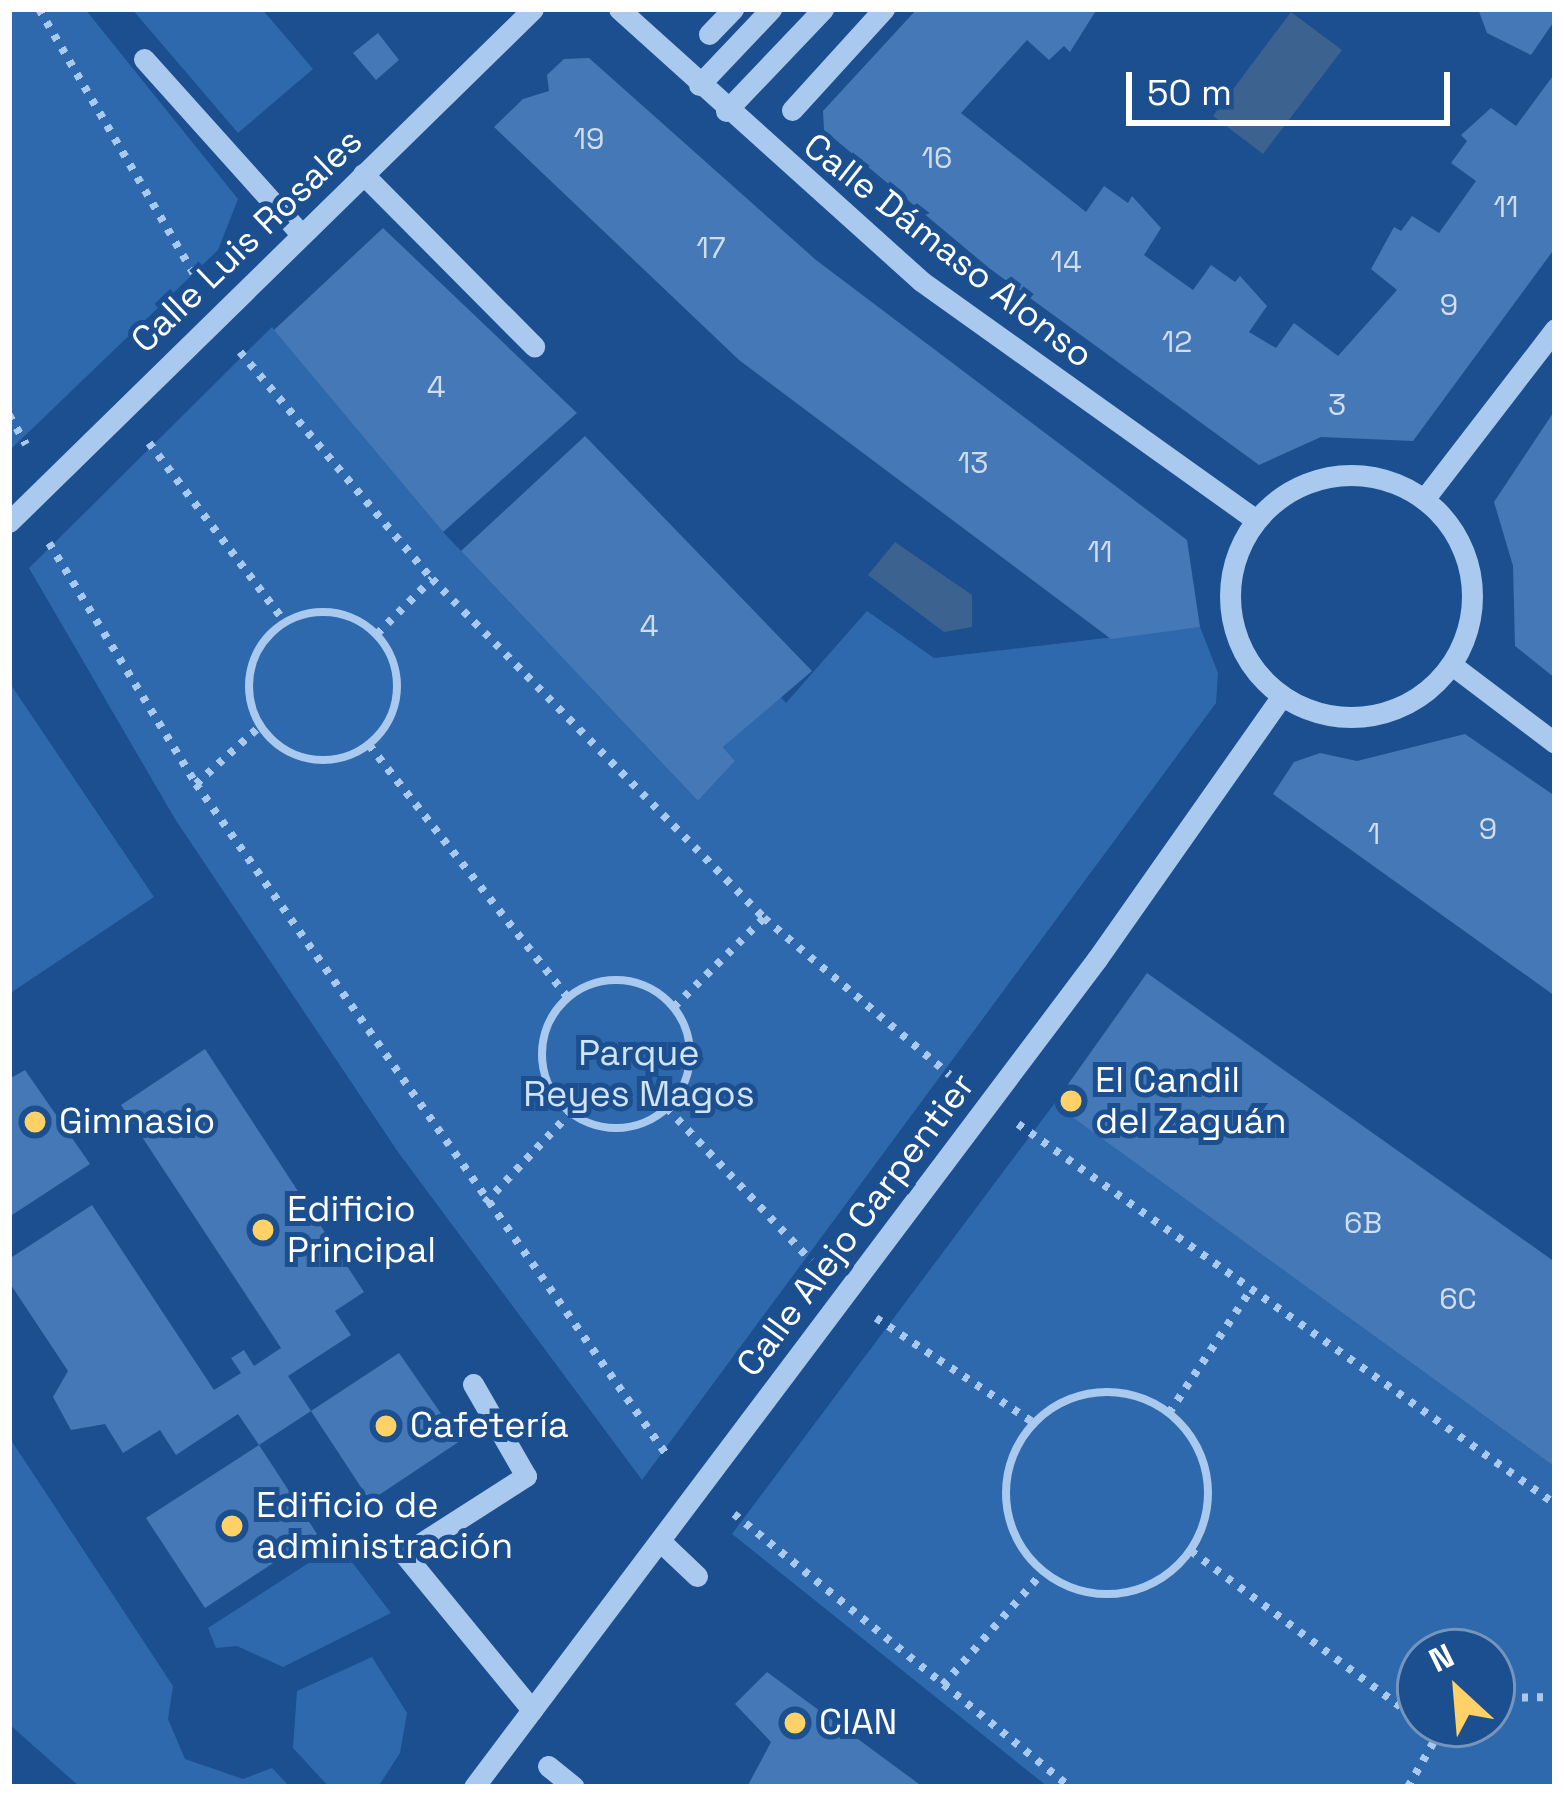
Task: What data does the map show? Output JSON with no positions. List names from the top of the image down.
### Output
{
  "streets": {
    "street": ["Calle Luis Rosales", "Calle Dámaso Alonso", "Calle Alejo Carpentier"]
  },
  "crossings": [
    ["Calle Dámaso Alonso", "Calle Alejo Carpentier"]
  ],
  "parks": ["Parque Reyes Magos"],
  "places": [
    "El Candil del Zaguán",
    "Gimnasio",
    "Edificio Principal",
    "Cafetería",
    "Edificio de administración",
    "CIAN"
  ],
  "house_numbers": [
    "19",
    "16",
    "11",
    "17",
    "14",
    "9",
    "12",
    "4",
    "3",
    "13",
    "11",
    "4",
    "9",
    "1",
    "6B",
    "6C"
  ],
  "scale_bar": "50 m",
  "north": "top left"
}
